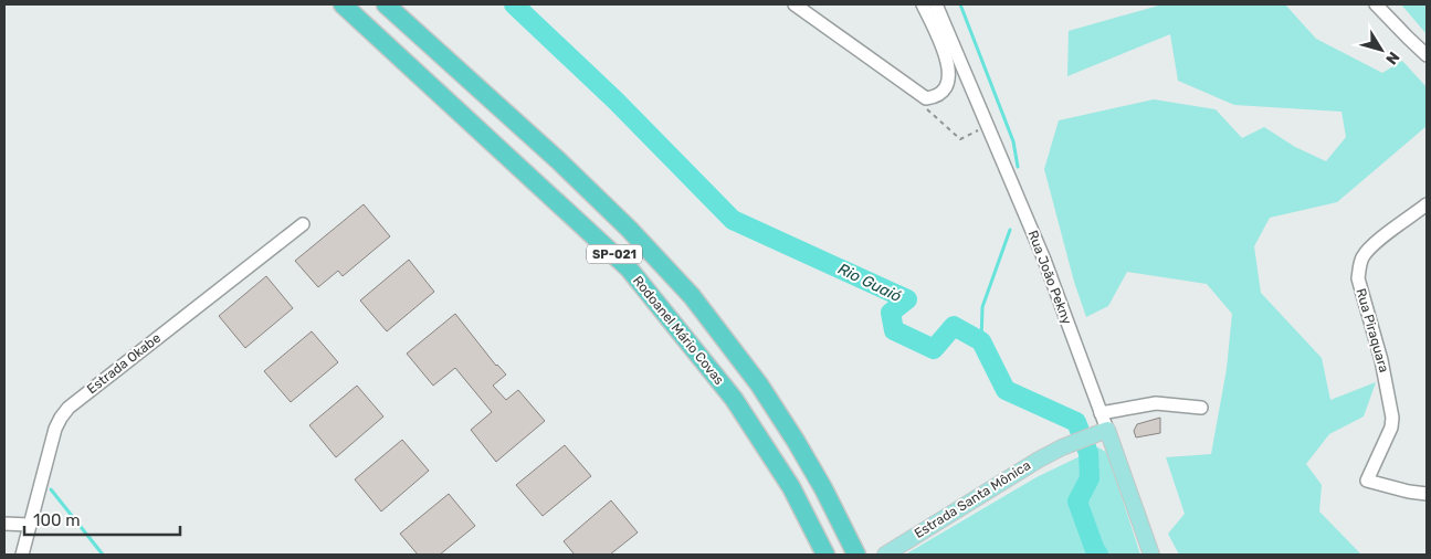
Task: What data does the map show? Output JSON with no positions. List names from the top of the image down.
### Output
{
  "streets": {
    "highway": ["SP-021", "Rodoanel Mário Covas"],
    "main road": ["Rua João Pekny", "Estrada Santa Mônica"],
    "street": ["Rua Piraquara", "Estrada Okabe"]
  },
  "crossings": [
    ["Rua João Pekny", "Estrada Santa Mônica"]
  ],
  "water": ["Rio Guaió"],
  "scale_bar": "100 m",
  "north": "bottom right"
}
